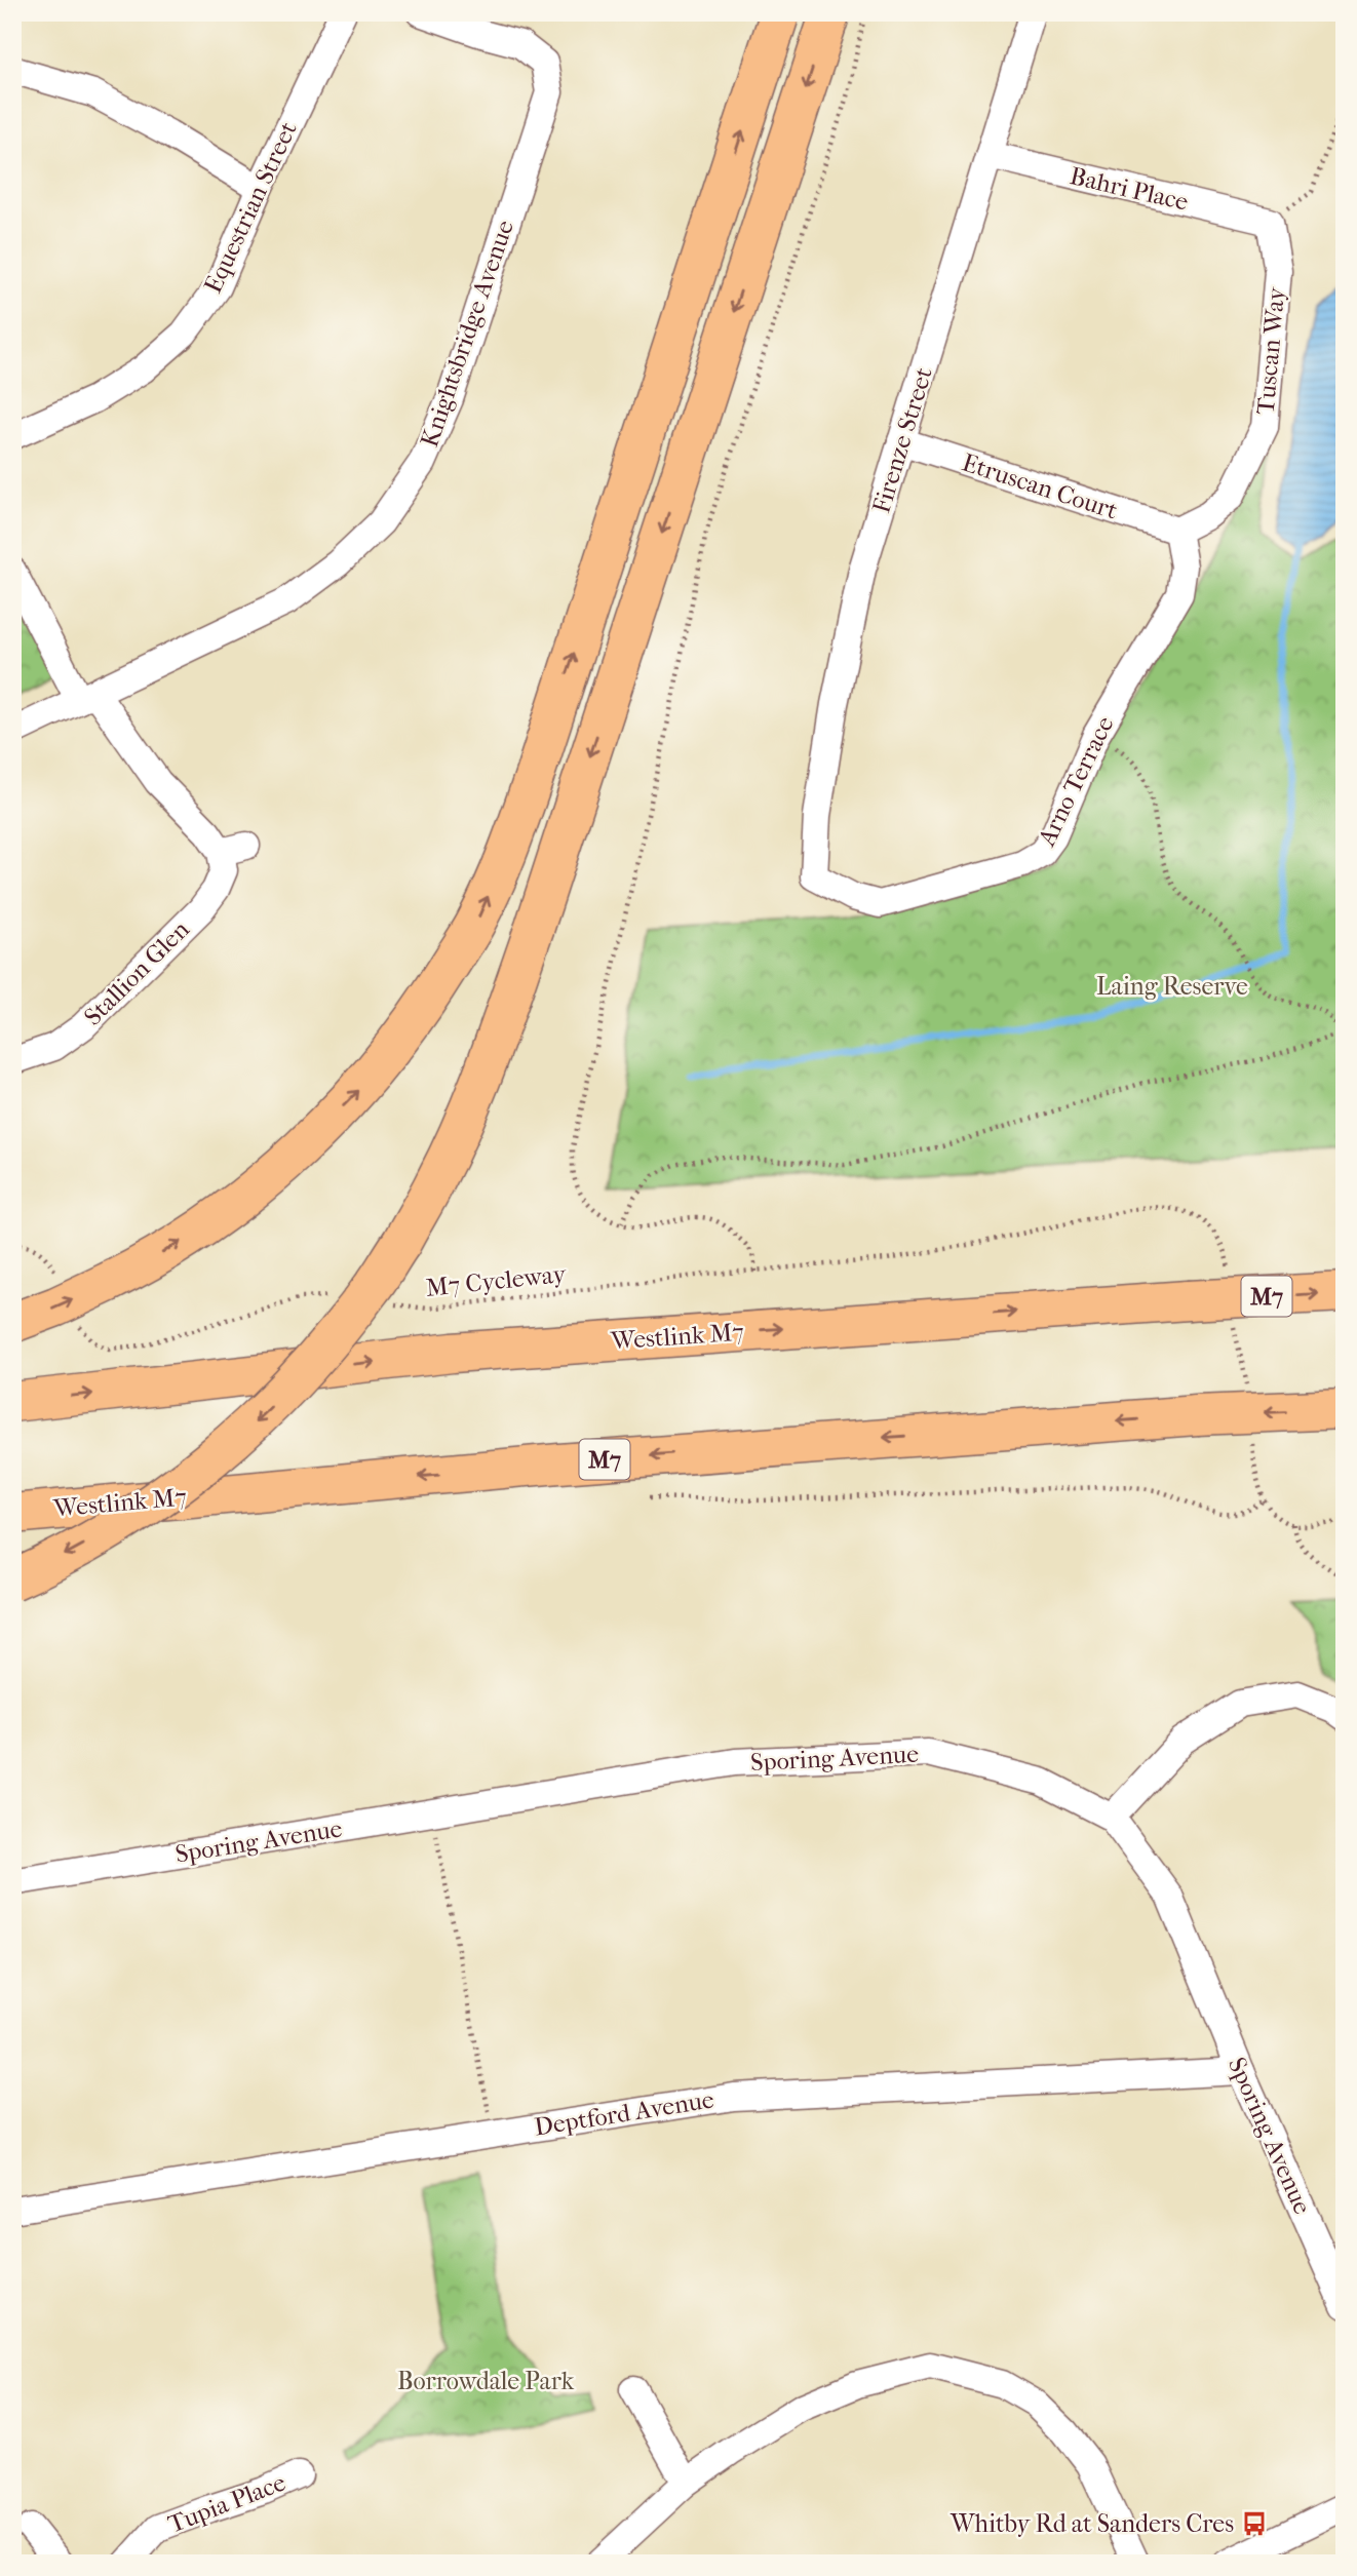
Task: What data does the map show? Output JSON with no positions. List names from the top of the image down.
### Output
{
  "streets": {
    "highway": ["M7", "Westlink M7"],
    "street": [
      "Bahri Place",
      "Equestrian Street",
      "Knightsbridge Avenue",
      "Tuscan Way",
      "Firenze Street",
      "Etruscan Court",
      "Arno Terrace",
      "Stallion Glen",
      "Sporing Avenue",
      "Deptford Avenue",
      "Tupia Place"
    ],
    "path": ["M7 Cycleway"]
  },
  "crossings": [
    ["Bahri Place", "Tuscan Way"],
    ["Bahri Place", "Firenze Street"],
    ["Knightsbridge Avenue", "Stallion Glen"],
    ["Tuscan Way", "Etruscan Court"],
    ["Tuscan Way", "Arno Terrace"],
    ["Firenze Street", "Etruscan Court"],
    ["Firenze Street", "Arno Terrace"],
    ["Etruscan Court", "Arno Terrace"],
    ["Sporing Avenue", "Deptford Avenue"]
  ],
  "parks": ["Laing Reserve", "Borrowdale Park"],
  "places": {
    "bus stop": ["Whitby Rd at Sanders Cres"]
  }
}
